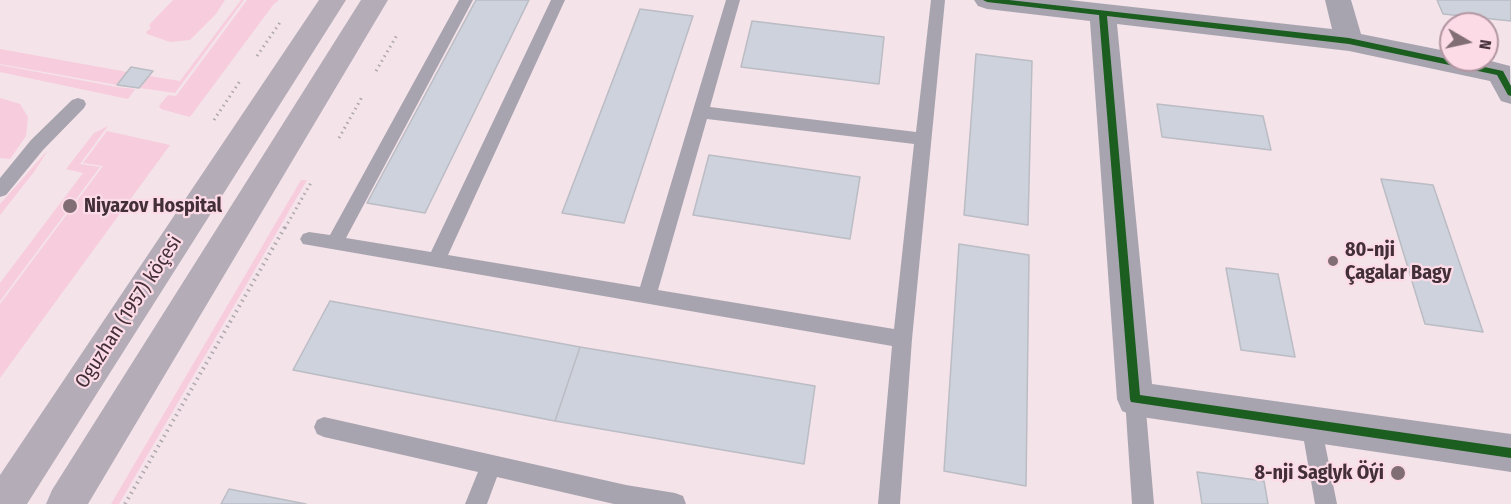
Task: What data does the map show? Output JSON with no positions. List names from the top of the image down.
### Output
{
  "streets": {
    "main road": ["Oguzhan (1957) köçesi"]
  },
  "places": ["Niyazov Hospital", "80-nji Çagalar Bagy", "8-nji Saglyk Öýi"],
  "north": "right"
}
